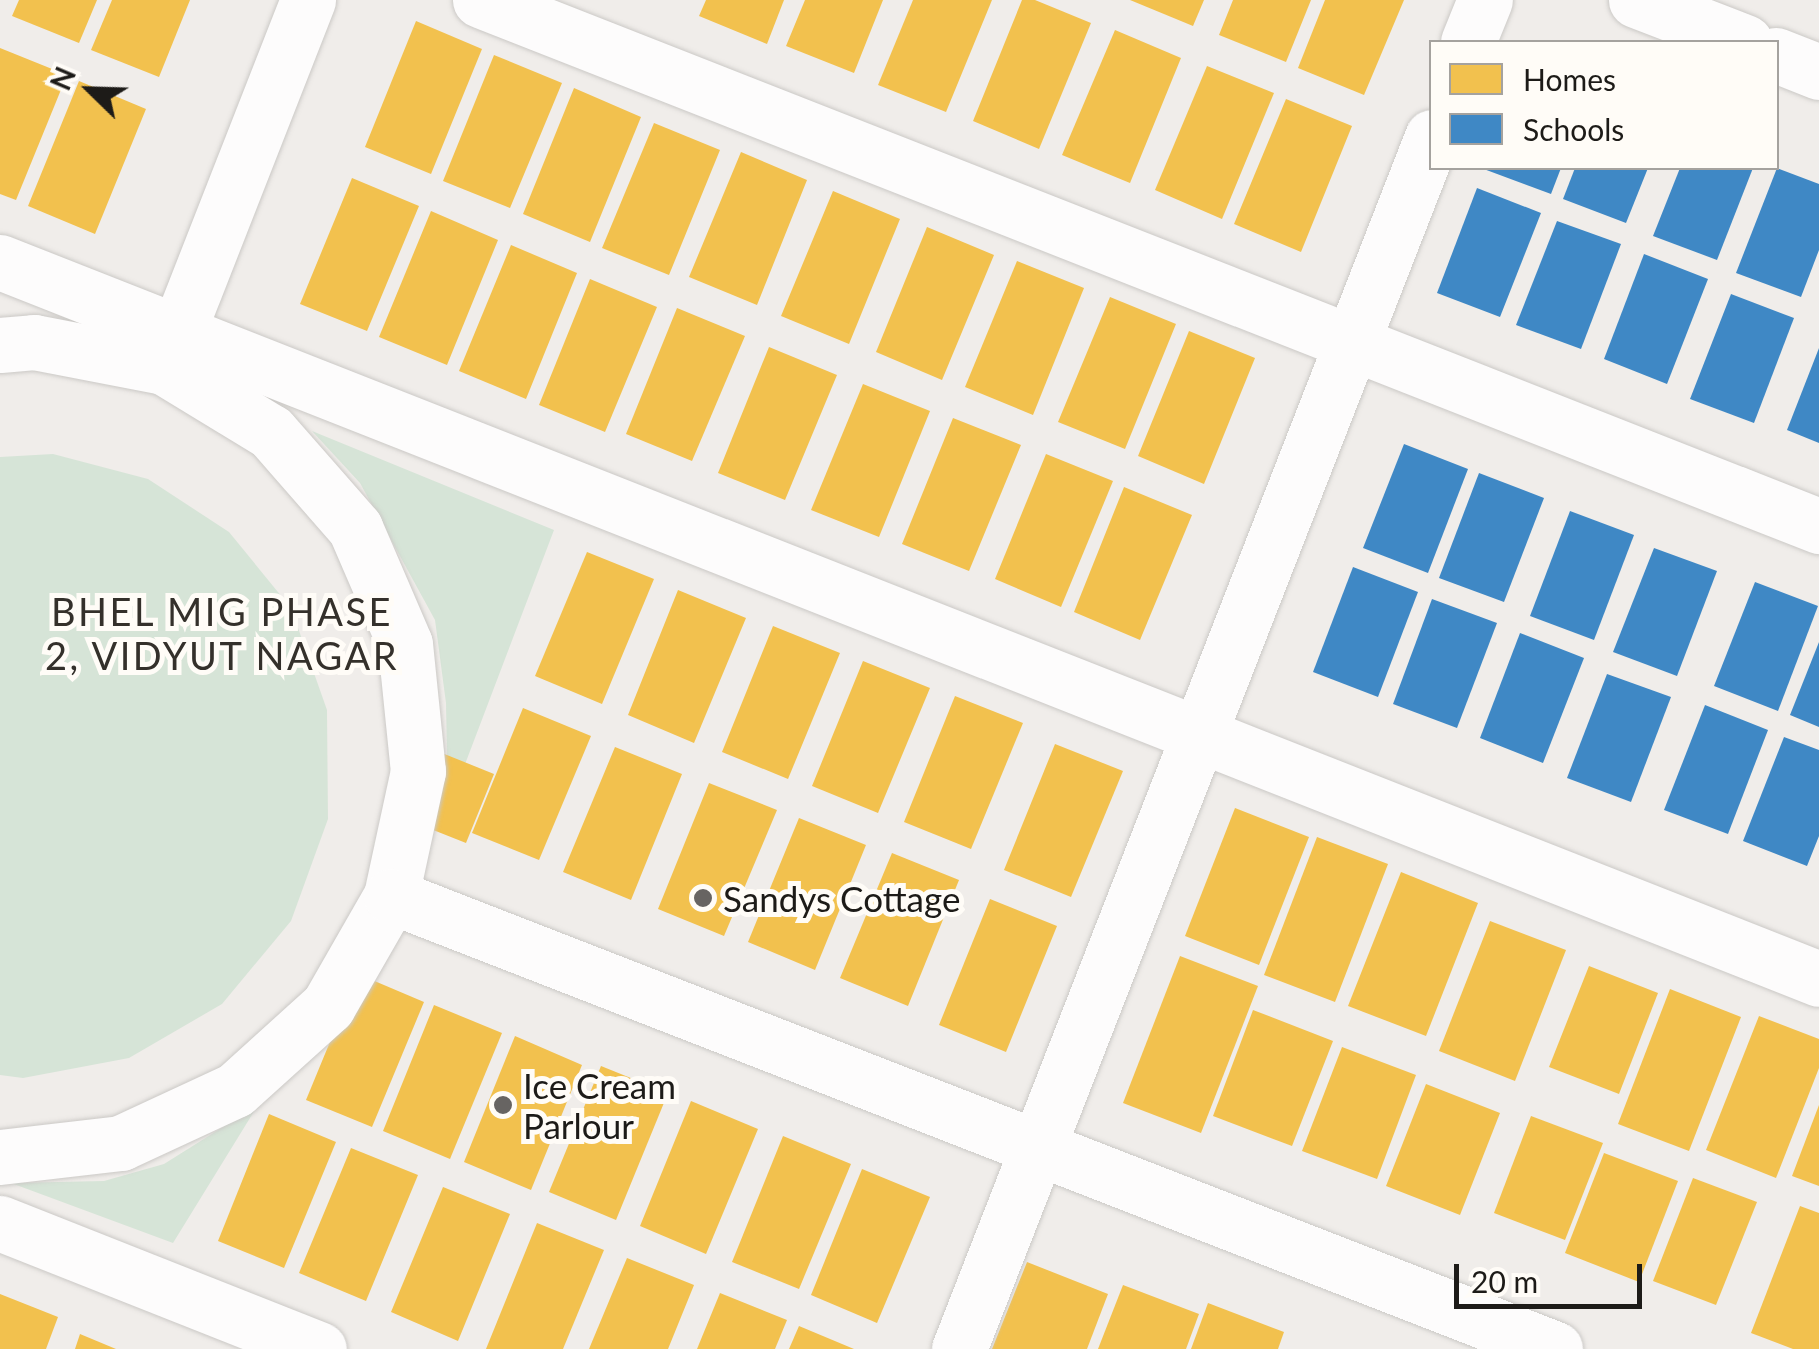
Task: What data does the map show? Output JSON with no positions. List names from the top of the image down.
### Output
{
  "districts": ["BHEL MIG PHASE 2, VIDYUT NAGAR"],
  "places": ["Sandys Cottage", "Ice Cream Parlour"],
  "legend": ["Homes", "Schools"],
  "scale_bar": "20 m",
  "north": "top left"
}
